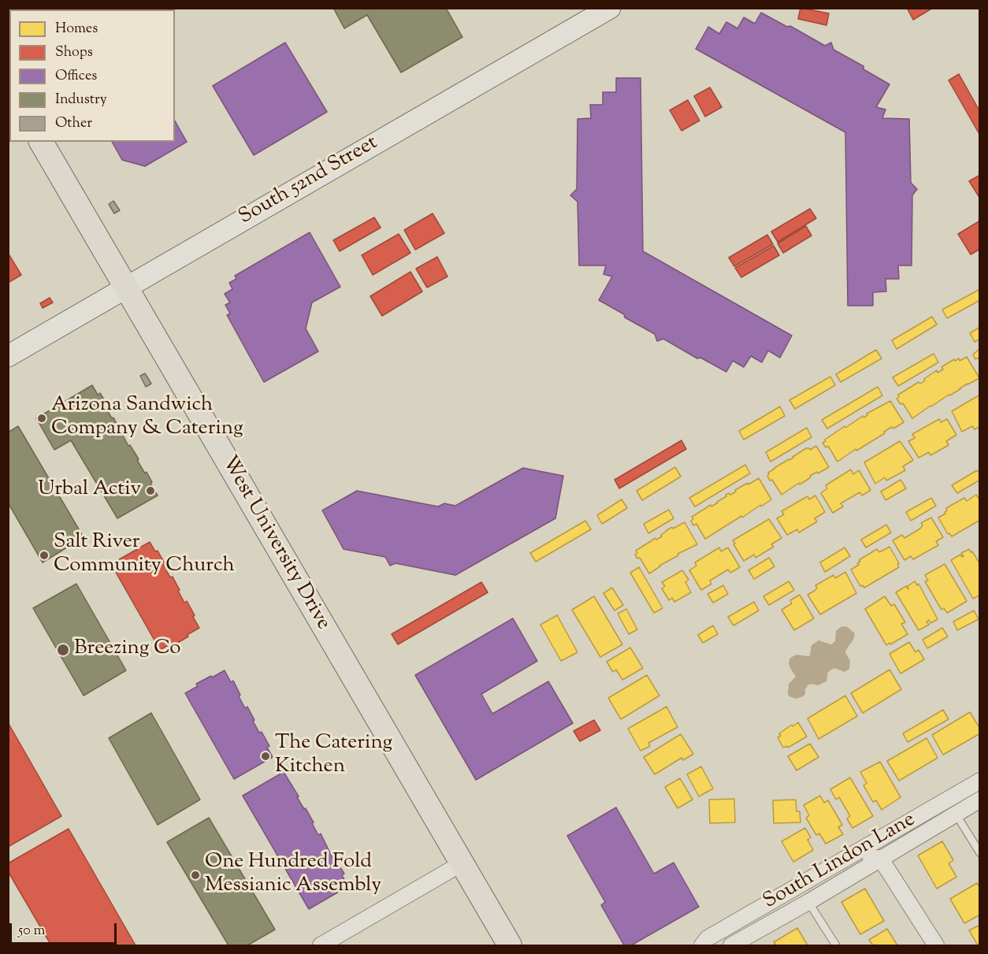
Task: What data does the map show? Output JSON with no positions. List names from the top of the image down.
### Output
{
  "streets": {
    "main road": ["South 52nd Street", "West University Drive"],
    "street": ["South Lindon Lane"]
  },
  "crossings": [
    ["South 52nd Street", "West University Drive"]
  ],
  "places": [
    "Arizona Sandwich Company & Catering",
    "Urbal Activ",
    "Salt River Community Church",
    "Breezing Co",
    "The Catering Kitchen",
    "One Hundred Fold Messianic Assembly"
  ],
  "legend": [
    "Homes",
    "Shops",
    "Offices",
    "Industry",
    "Other"
  ],
  "scale_bar": "50 m"
}
